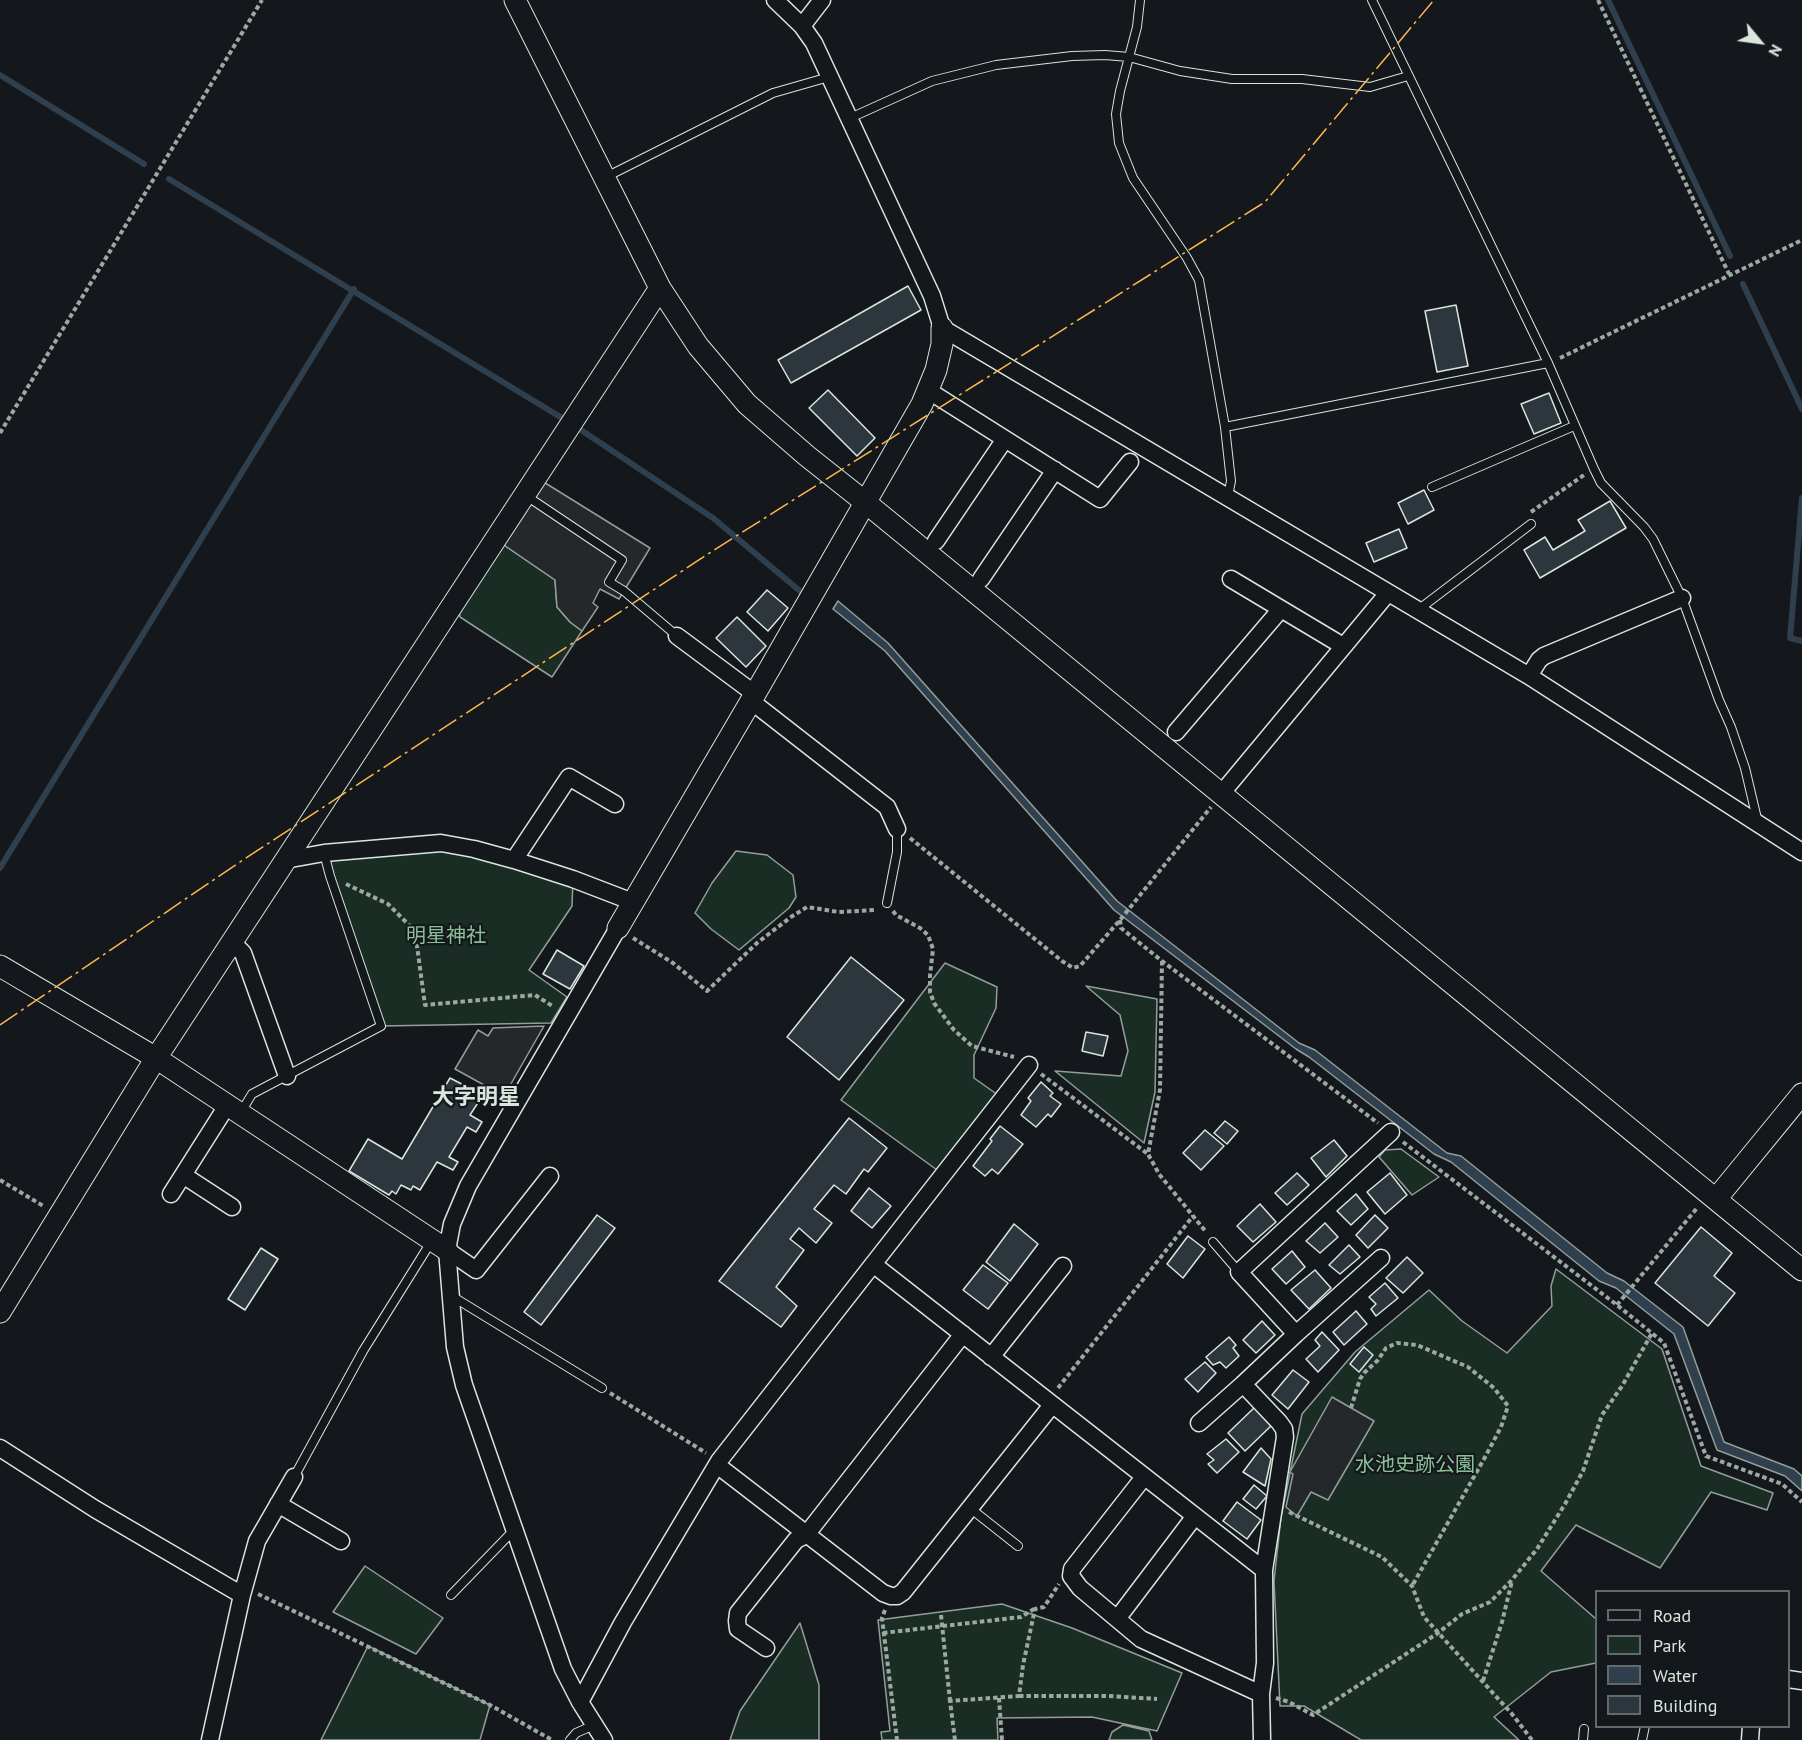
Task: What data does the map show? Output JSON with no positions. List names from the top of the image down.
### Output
{
  "districts": ["大字明星"],
  "parks": ["明星神社", "水池史跡公園"],
  "legend": [
    "Road",
    "Park",
    "Water",
    "Building"
  ],
  "north": "bottom right"
}
